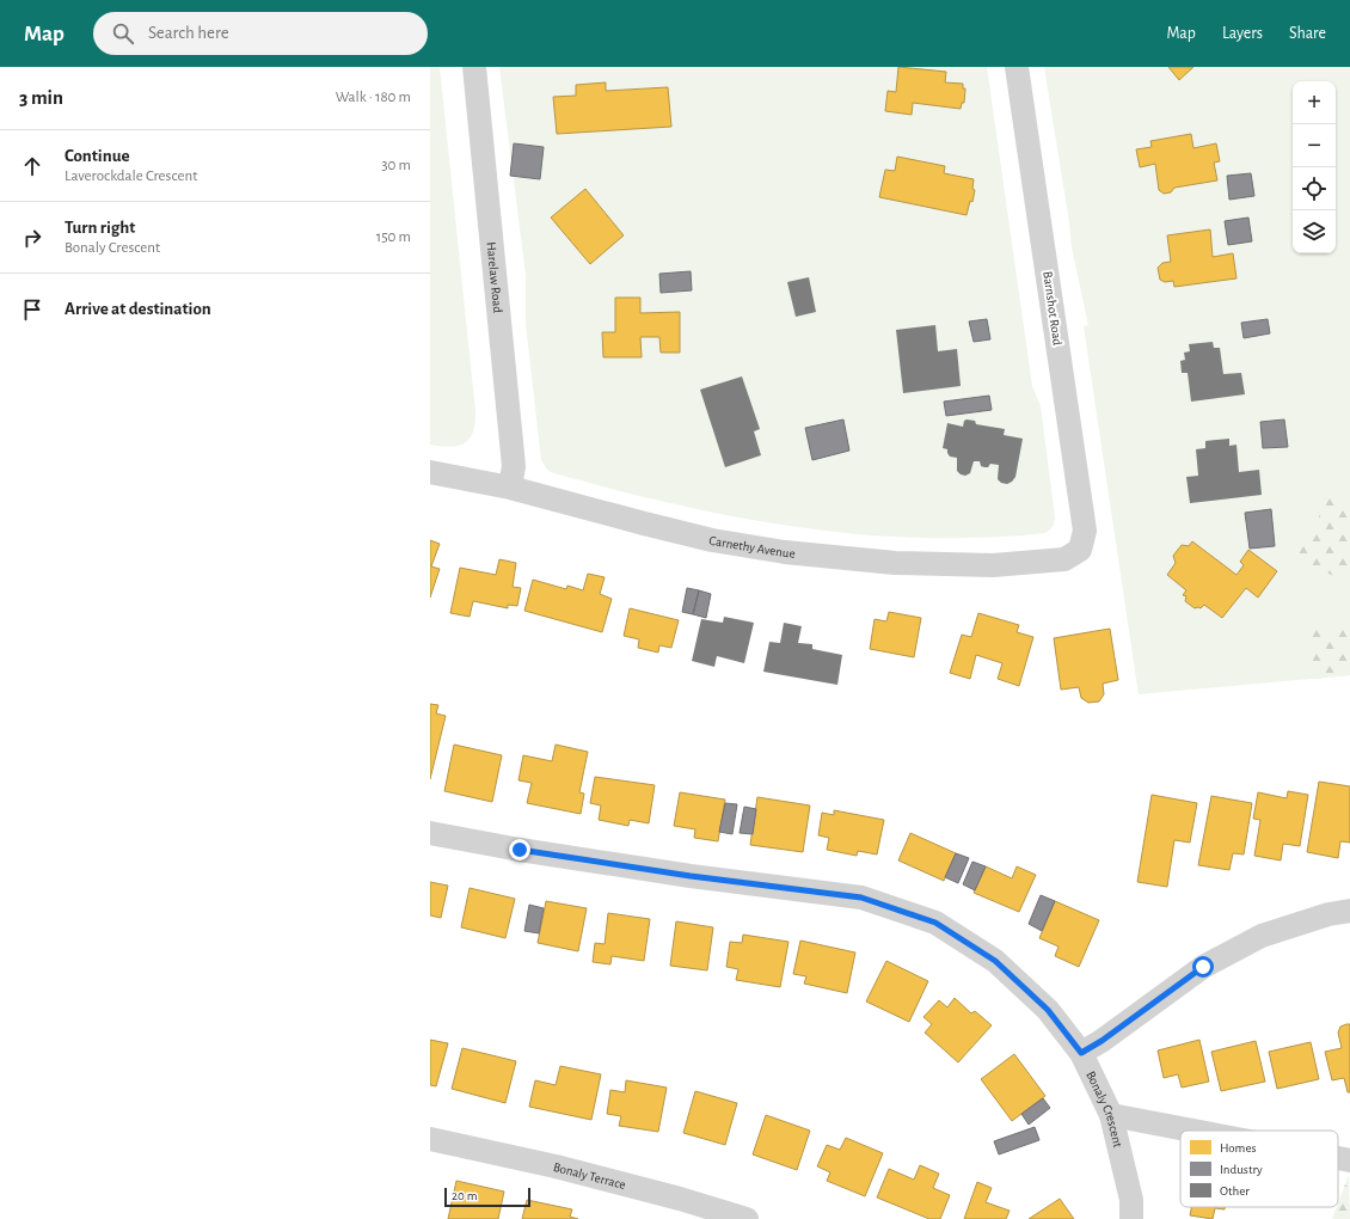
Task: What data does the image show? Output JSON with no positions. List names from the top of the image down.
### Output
{
  "streets": {
    "street": [
      "Harelaw Road",
      "Barnshot Road",
      "Carnethy Avenue",
      "Bonaly Crescent",
      "Bonaly Terrace"
    ]
  },
  "crossings": [
    ["Harelaw Road", "Carnethy Avenue"],
    ["Barnshot Road", "Carnethy Avenue"]
  ],
  "legend": ["Homes", "Industry", "Other"],
  "scale_bar": "20 m",
  "page": {
    "header": "Map",
    "search": "Search here",
    "nav": ["Map", "Layers", "Share"],
    "heading": ["3 min", "Walk · 180 m"],
    "map_buttons": ["+", "−"],
    "list": [
      ["Continue", "Laverockdale Crescent", "30 m"],
      ["Turn right", "Bonaly Crescent", "150 m"],
      "Arrive at destination"
    ],
    "scale": "20 m"
  }
}
